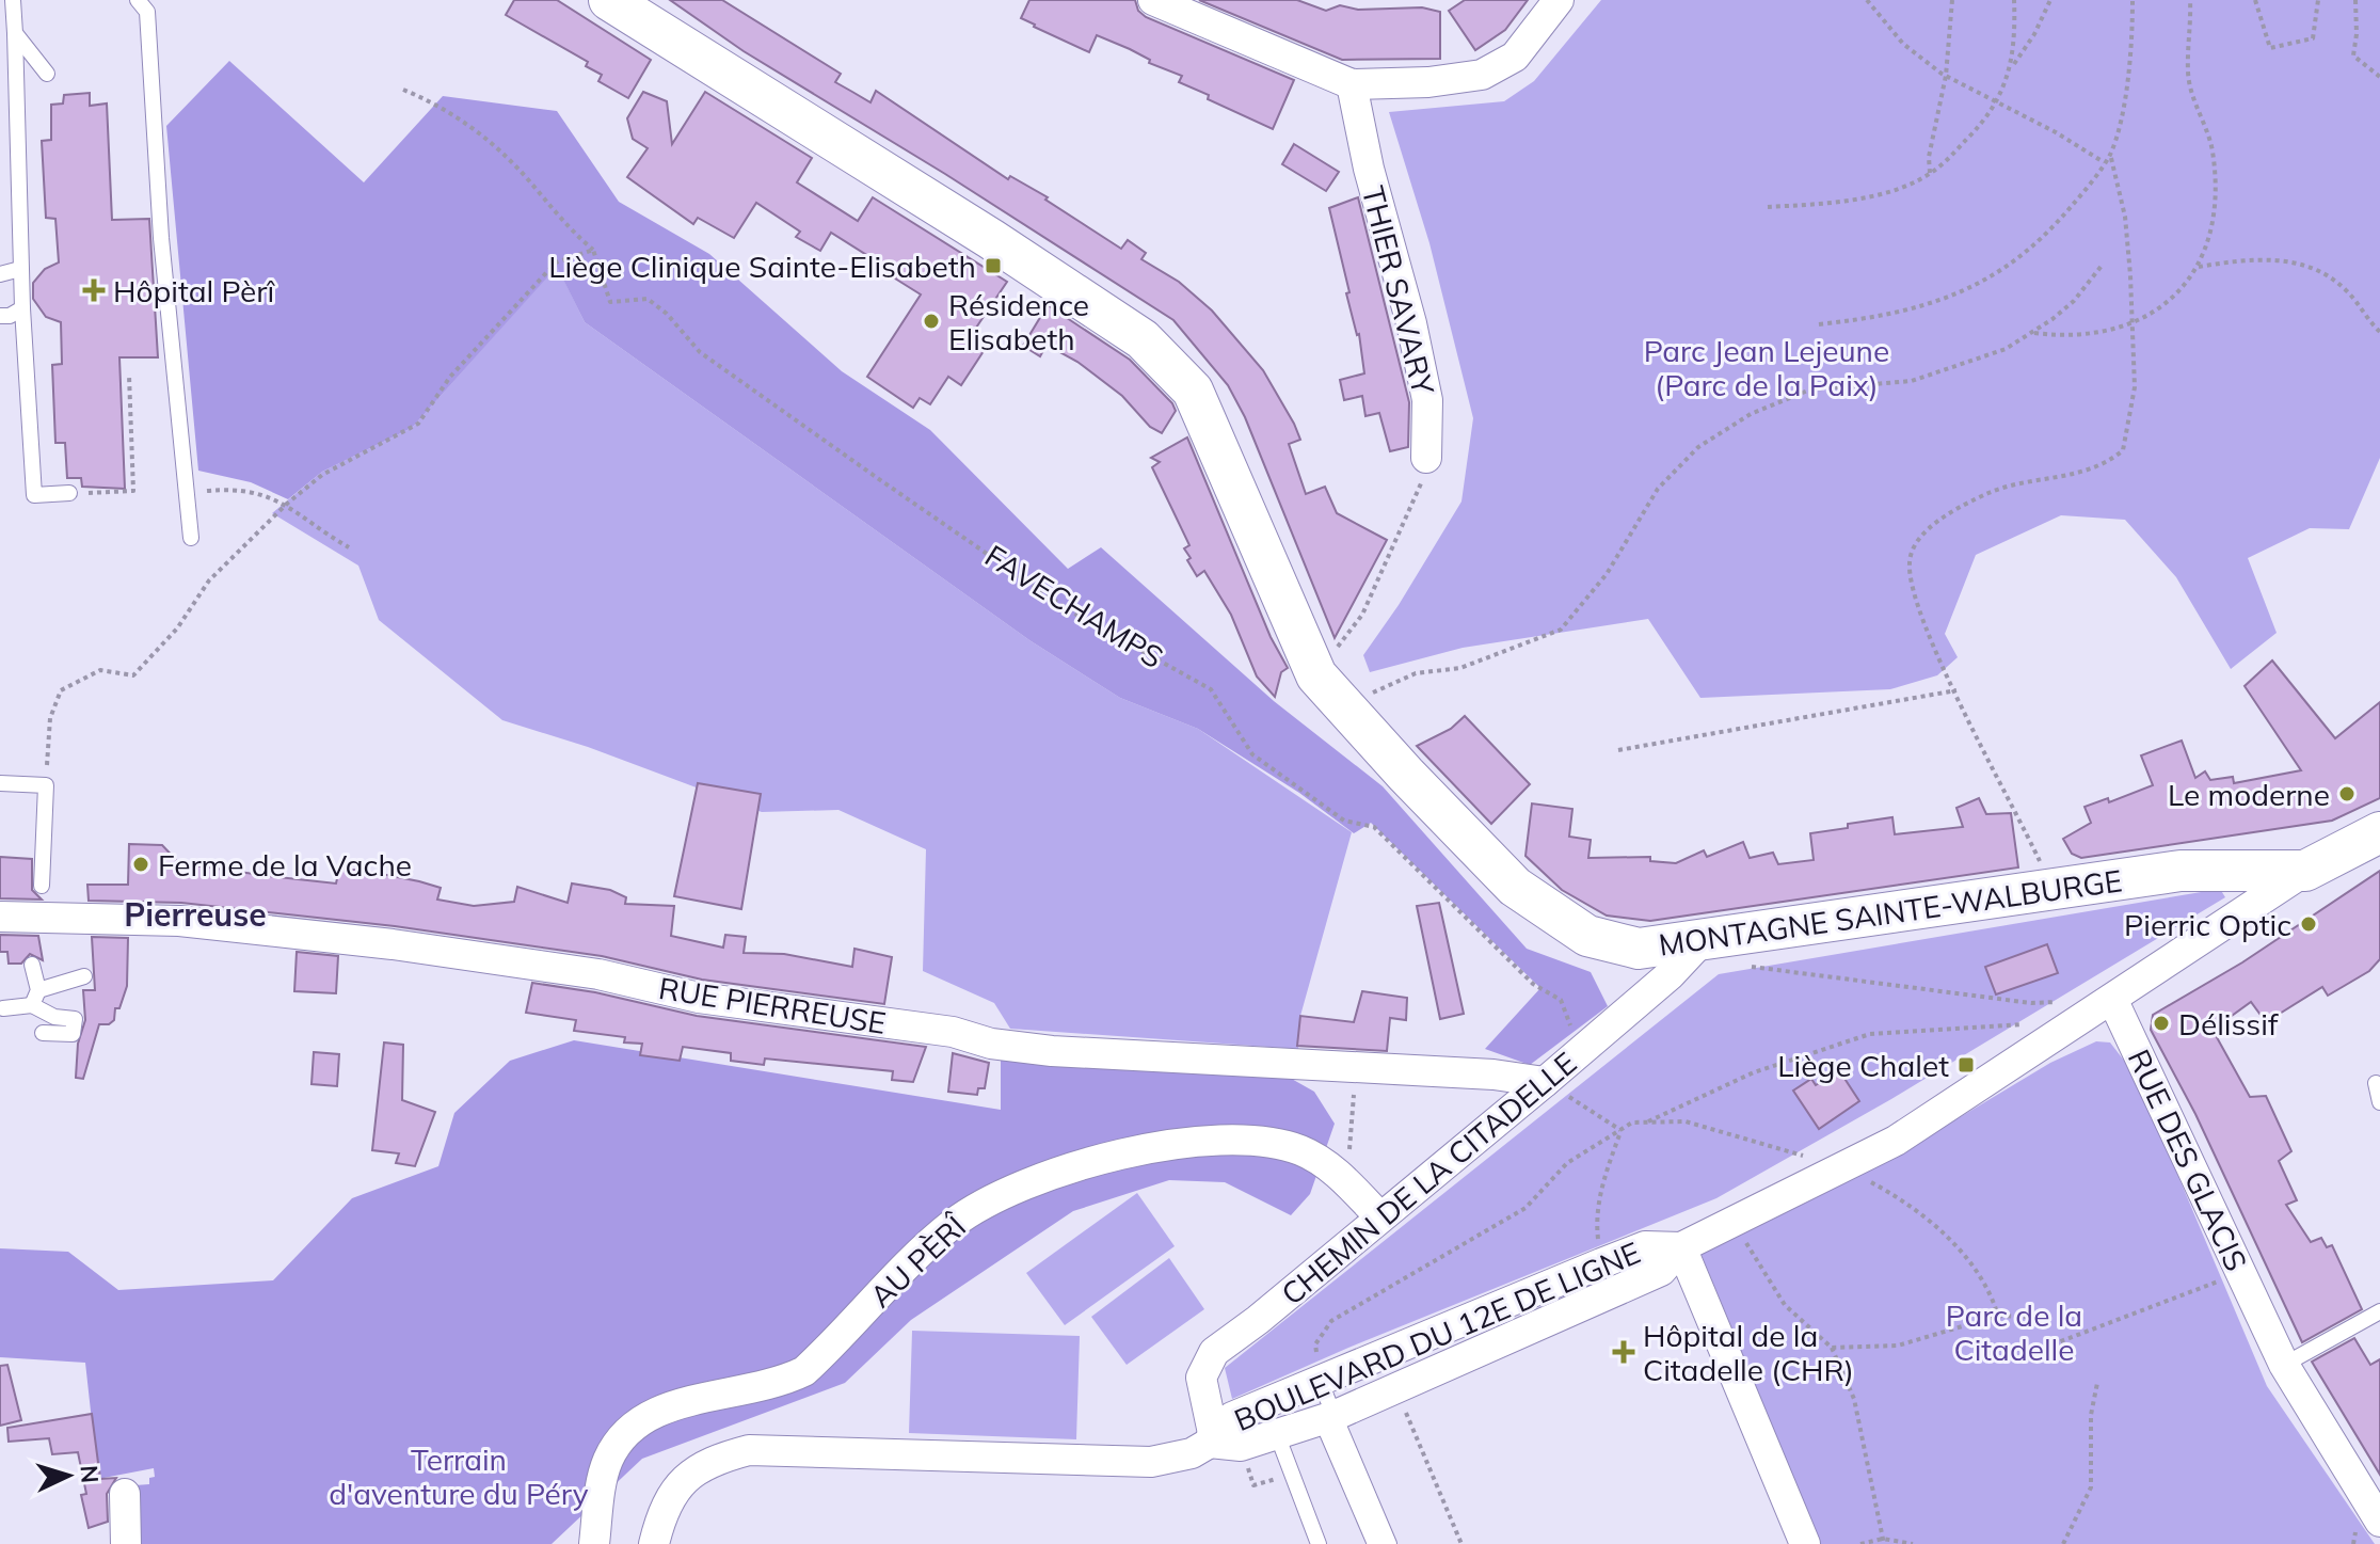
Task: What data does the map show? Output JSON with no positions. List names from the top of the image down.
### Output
{
  "streets": {
    "street": [
      "THIER SAVARY",
      "MONTAGNE SAINTE-WALBURGE",
      "RUE PIERREUSE",
      "RUE DES GLACIS",
      "CHEMIN DE LA CITADELLE",
      "AU PÈRÎ",
      "BOULEVARD DU 12E DE LIGNE"
    ],
    "path": ["FAVECHAMPS"]
  },
  "crossings": [
    ["MONTAGNE SAINTE-WALBURGE", "CHEMIN DE LA CITADELLE"],
    ["RUE PIERREUSE", "CHEMIN DE LA CITADELLE"],
    ["RUE DES GLACIS", "BOULEVARD DU 12E DE LIGNE"],
    ["CHEMIN DE LA CITADELLE", "AU PÈRÎ"],
    ["CHEMIN DE LA CITADELLE", "BOULEVARD DU 12E DE LIGNE"]
  ],
  "districts": ["Pierreuse"],
  "parks": ["Parc Jean Lejeune (Parc de la Paix)", "Parc de la Citadelle", "Terrain d'aventure du Péry"],
  "places": {
    "transit": ["Liège Clinique Sainte-Elisabeth", "Liège Chalet"],
    "health": ["Hôpital Pèrî", "Hôpital de la Citadelle (CHR)"],
    "other": [
      "Résidence Elisabeth",
      "Le moderne",
      "Ferme de la Vache",
      "Pierric Optic",
      "Délissif"
    ]
  },
  "north": "right"
}
